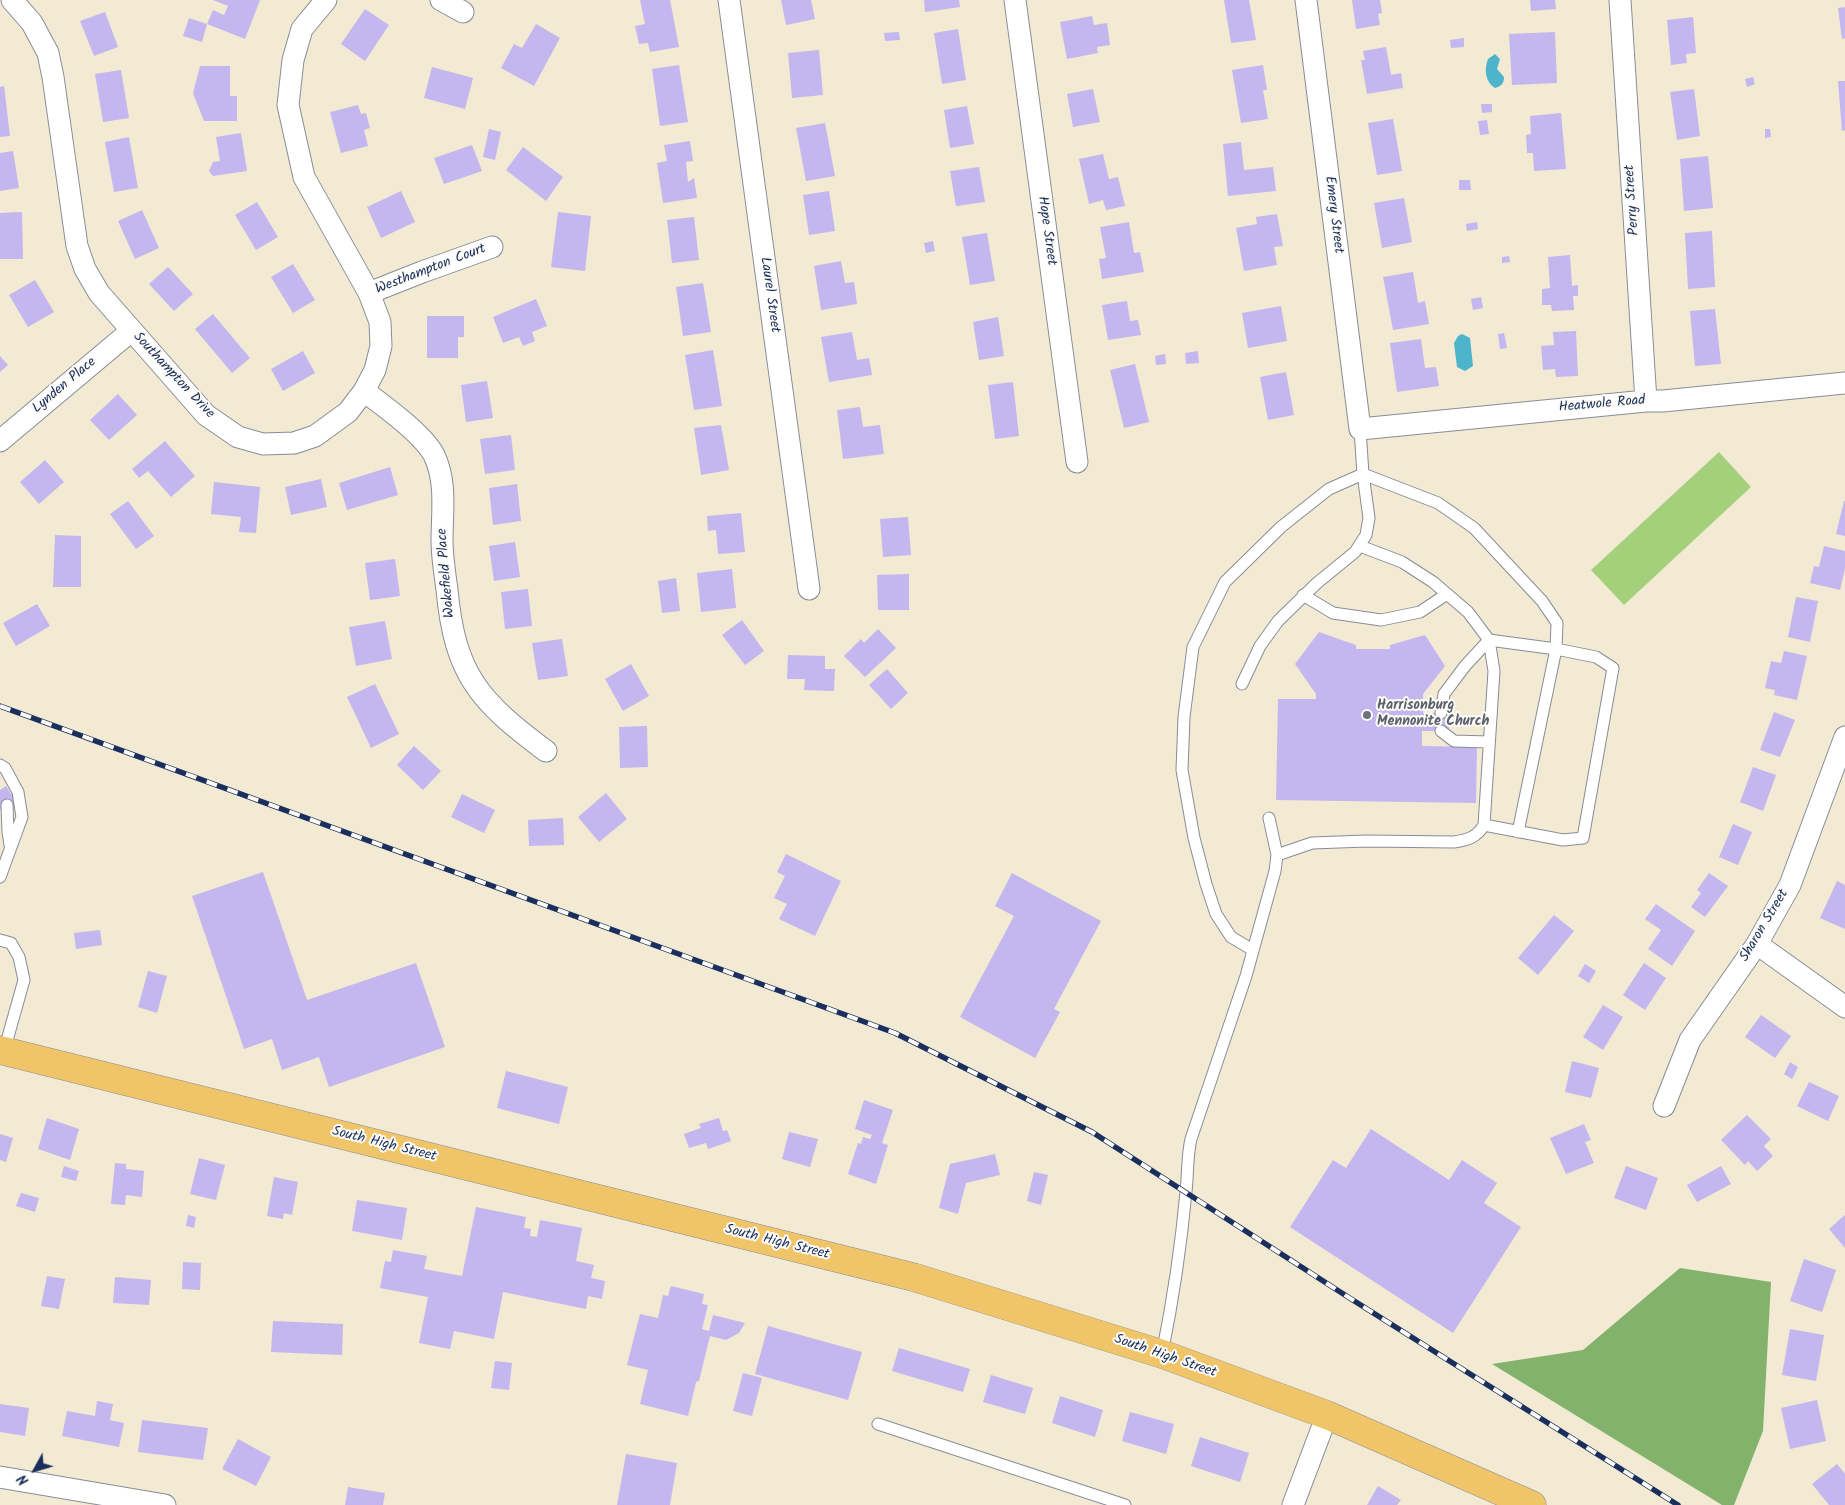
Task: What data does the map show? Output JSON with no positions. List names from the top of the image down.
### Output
{
  "streets": {
    "main road": ["South High Street"],
    "street": [
      "Perry Street",
      "Emery Street",
      "Hope Street",
      "Westhampton Court",
      "Laurel Street",
      "Southampton Drive",
      "Lynden Place",
      "Heatwole Road",
      "Wakefield Place",
      "Sharon Street"
    ]
  },
  "crossings": [
    ["Perry Street", "Heatwole Road"],
    ["Emery Street", "Heatwole Road"],
    ["Westhampton Court", "Southampton Drive"],
    ["Southampton Drive", "Lynden Place"],
    ["Southampton Drive", "Wakefield Place"]
  ],
  "places": ["Harrisonburg Mennonite Church"],
  "north": "bottom left"
}
